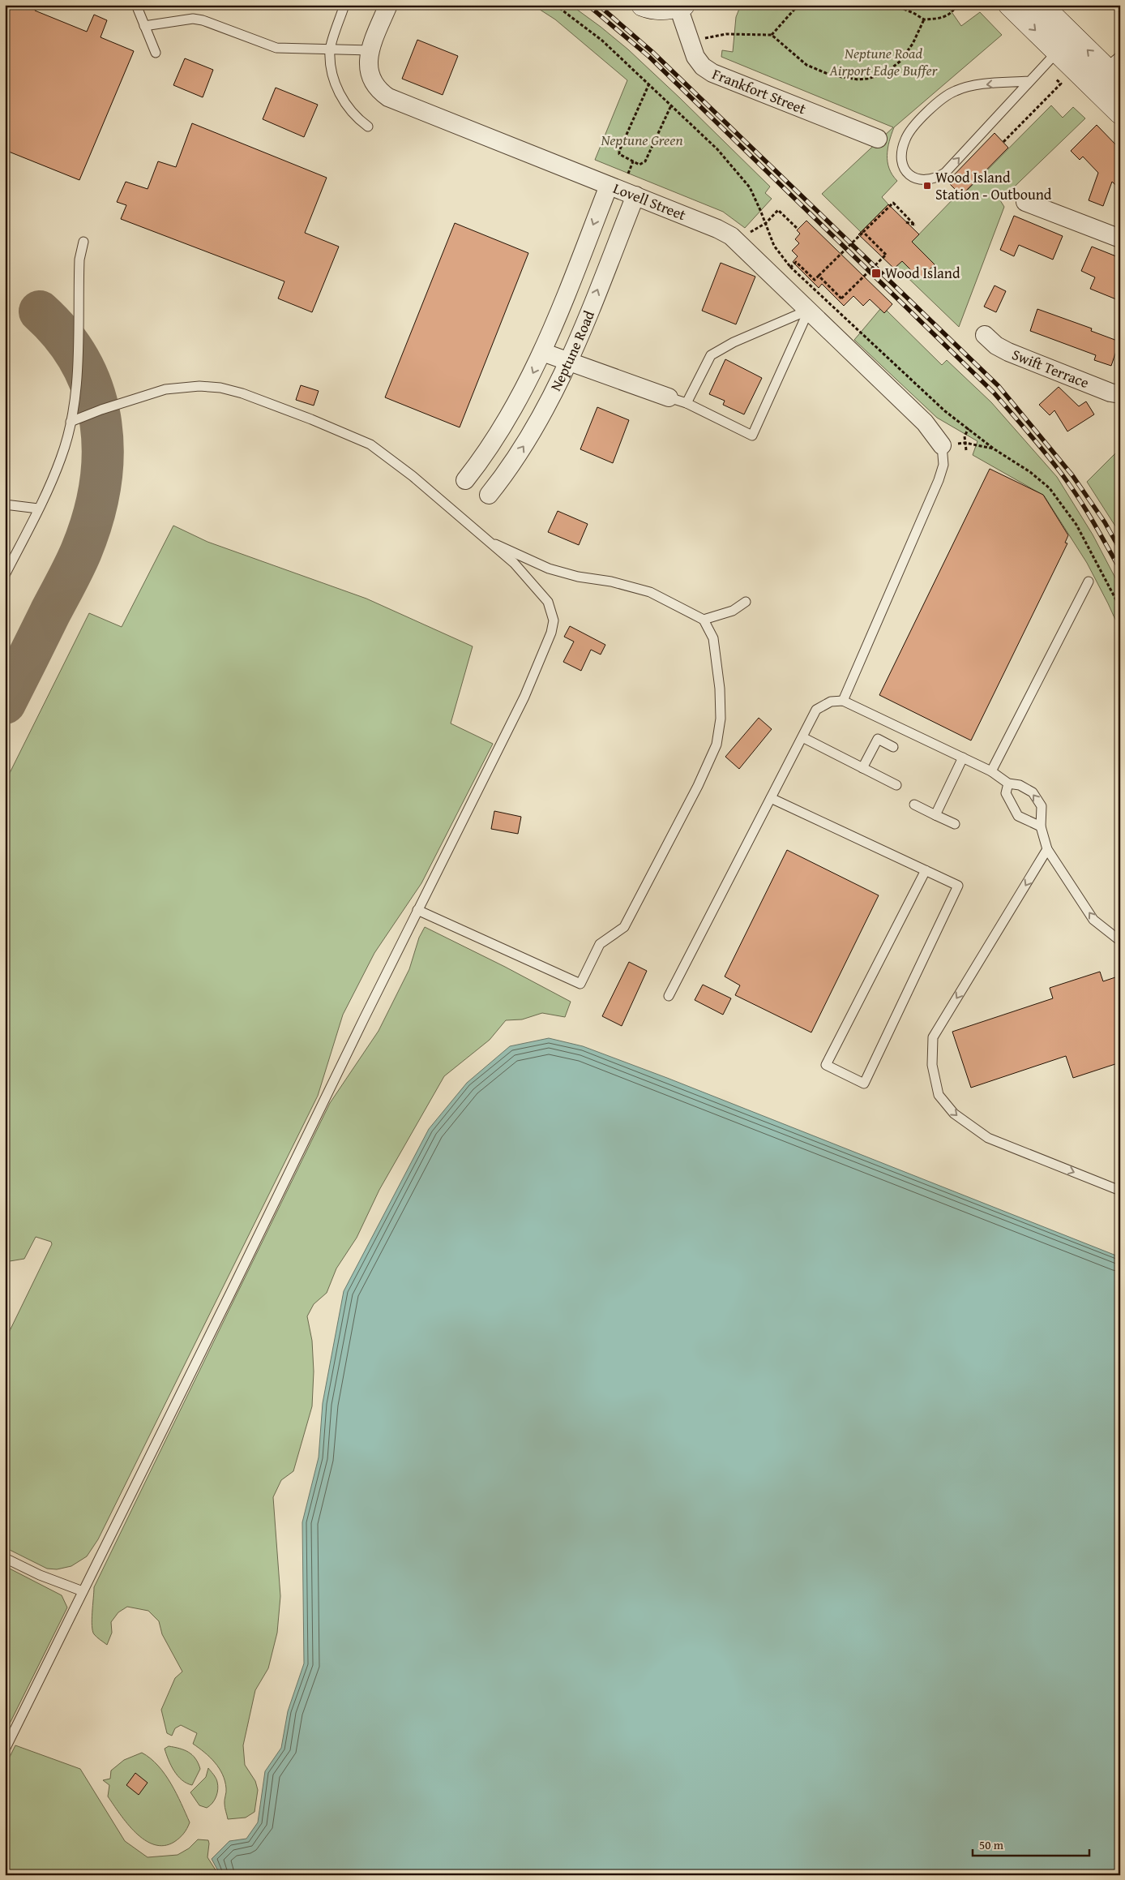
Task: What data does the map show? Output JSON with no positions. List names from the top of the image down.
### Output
{
  "streets": {
    "street": [
      "Frankfort Street",
      "Lovell Street",
      "Neptune Road",
      "Swift Terrace"
    ]
  },
  "crossings": [
    ["Lovell Street", "Neptune Road"]
  ],
  "parks": ["Neptune Road Airport Edge Buffer", "Neptune Green"],
  "places": {
    "transit": ["Wood Island Station - Outbound", "Wood Island"]
  },
  "scale_bar": "50 m"
}
